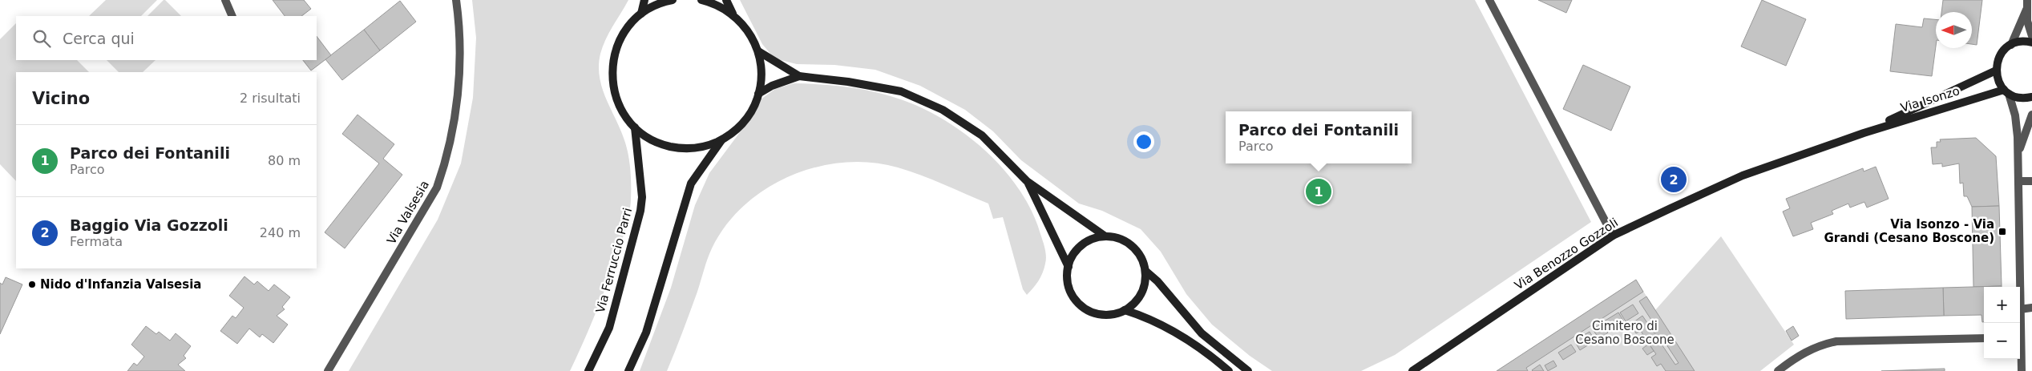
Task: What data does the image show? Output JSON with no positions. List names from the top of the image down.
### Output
{
  "streets": {
    "street": [
      "Via Isonzo",
      "Via Valsesia",
      "Via Benozzo Gozzoli",
      "Via Ferruccio Parri"
    ]
  },
  "crossings": [
    ["Via Isonzo", "Via Benozzo Gozzoli"]
  ],
  "parks": ["Cimitero di Cesano Boscone"],
  "places": {
    "transit": ["Via Isonzo - Via Grandi (Cesano Boscone)"],
    "other": ["Nido d'Infanzia Valsesia"]
  },
  "north": "left",
  "page": {
    "search": "Cerca qui",
    "heading": ["Vicino", "2 risultati"],
    "popup": ["Parco dei Fontanili", "Parco"],
    "list": [
      {
        "mark": "1",
        "name": "Parco dei Fontanili",
        "note": "Parco",
        "value": "80 m"
      },
      {
        "mark": "2",
        "name": "Baggio Via Gozzoli",
        "note": "Fermata",
        "value": "240 m"
      }
    ],
    "pins": ["2", "1"],
    "map_buttons": ["+", "−"]
  }
}
